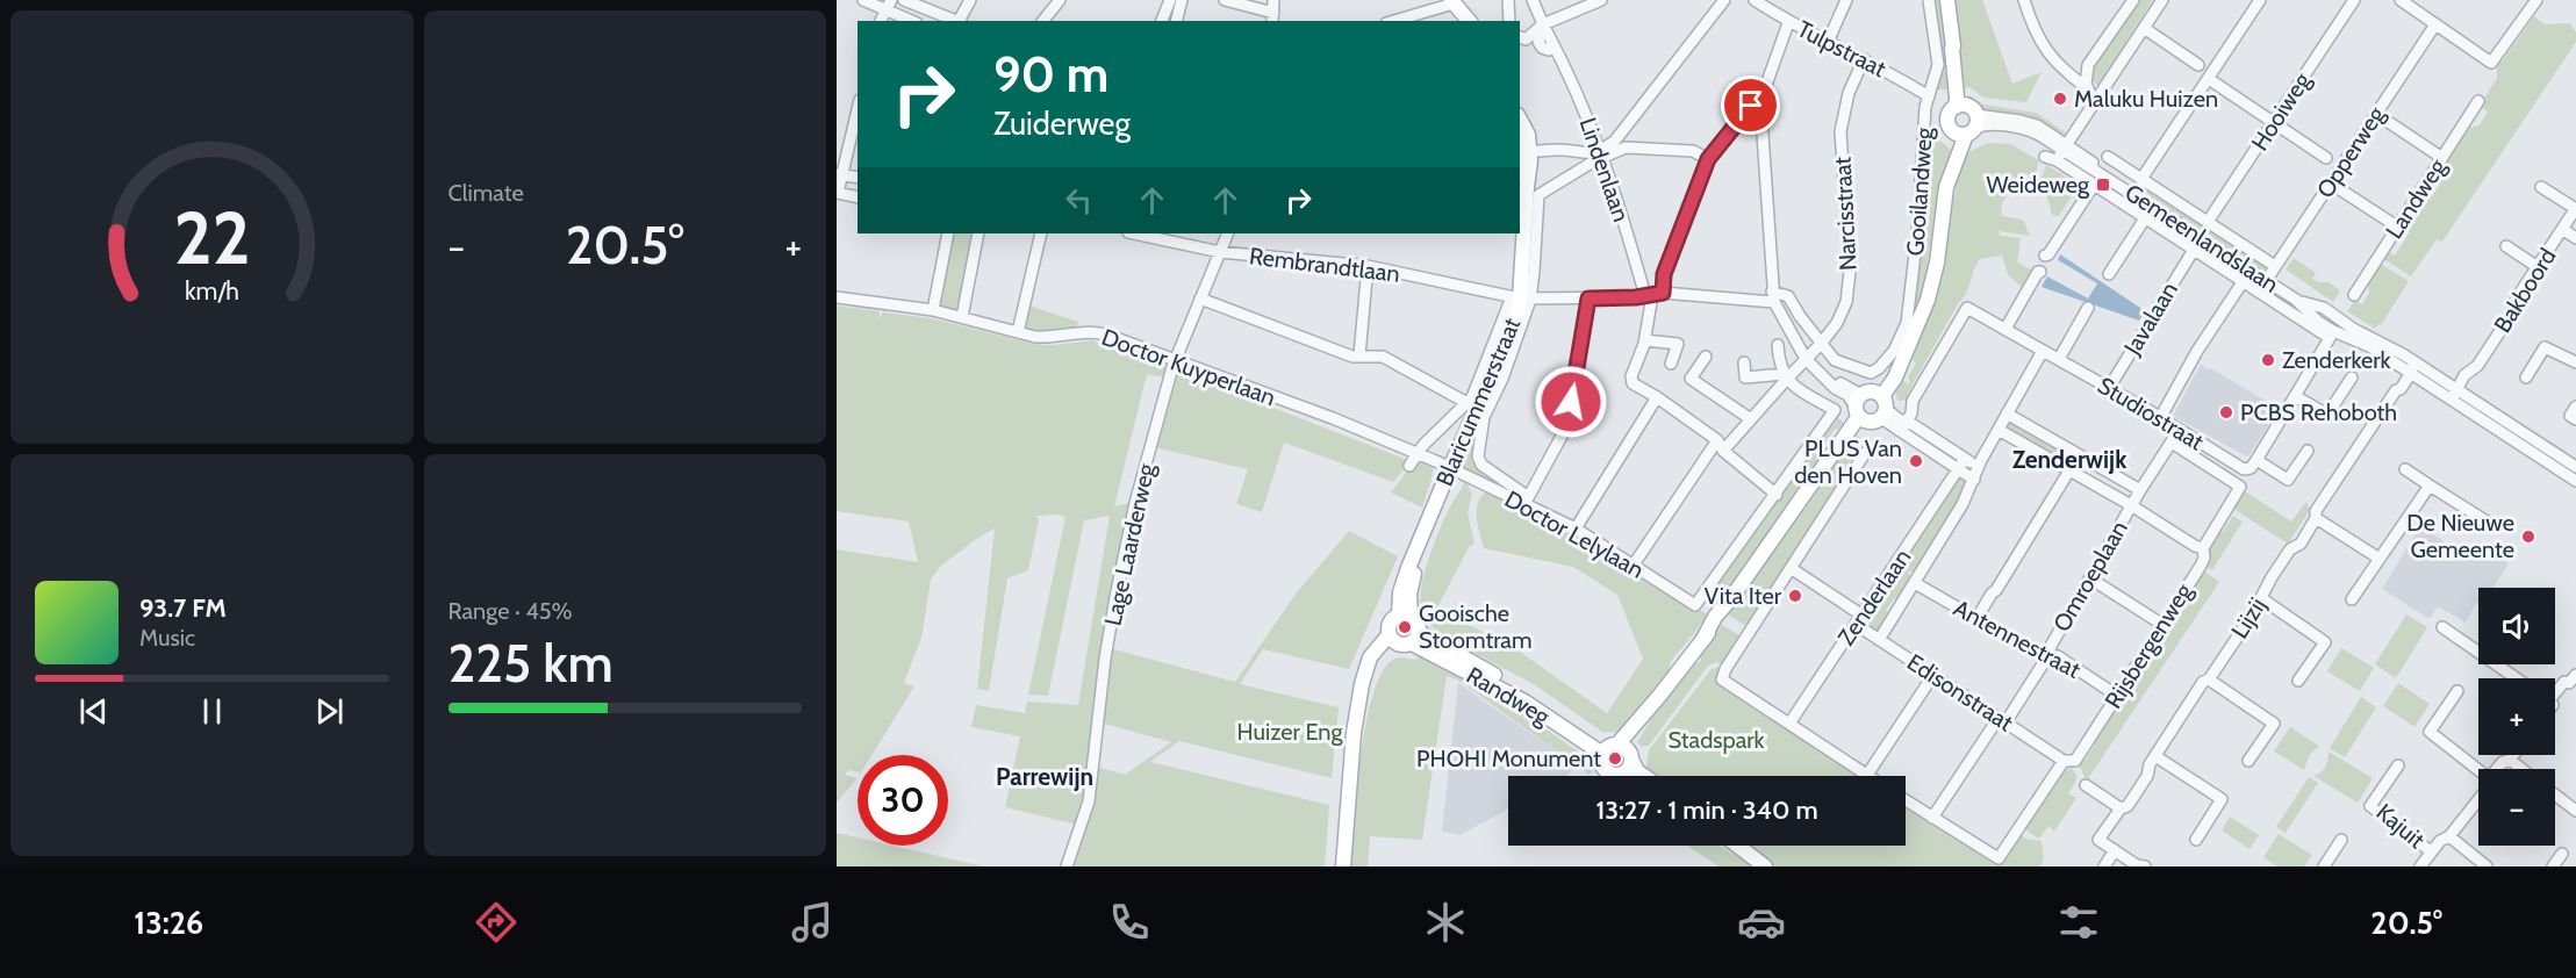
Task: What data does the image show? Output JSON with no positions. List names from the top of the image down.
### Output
{
  "streets": {
    "main road": ["Gooilandweg", "Blaricummerstraat", "Randweg"],
    "street": [
      "Tulpstraat",
      "Hooiweg",
      "Opperweg",
      "Lindenlaan",
      "Landweg",
      "Narcisstraat",
      "Gemeenlandslaan",
      "Rembrandtlaan",
      "Bakboord",
      "Javalaan",
      "Doctor Kuyperlaan",
      "Studiostraat",
      "Doctor Lelylaan",
      "Lage Laarderweg",
      "Omroeplaan",
      "Zenderlaan",
      "Lijzij",
      "Antennestraat",
      "Rijsbergenweg",
      "Edisonstraat",
      "Kajuit"
    ]
  },
  "crossings": [
    ["Tulpstraat", "Gooilandweg"],
    ["Tulpstraat", "Narcisstraat"],
    ["Hooiweg", "Gemeenlandslaan"],
    ["Opperweg", "Gemeenlandslaan"],
    ["Lindenlaan", "Rembrandtlaan"],
    ["Gooilandweg", "Narcisstraat"],
    ["Gooilandweg", "Gemeenlandslaan"],
    ["Gooilandweg", "Randweg"],
    ["Narcisstraat", "Doctor Lelylaan"],
    ["Gemeenlandslaan", "Bakboord"],
    ["Gemeenlandslaan", "Lijzij"],
    ["Rembrandtlaan", "Blaricummerstraat"],
    ["Rembrandtlaan", "Lage Laarderweg"],
    ["Javalaan", "Studiostraat"],
    ["Doctor Kuyperlaan", "Blaricummerstraat"],
    ["Doctor Kuyperlaan", "Doctor Lelylaan"],
    ["Doctor Kuyperlaan", "Lage Laarderweg"],
    ["Blaricummerstraat", "Doctor Lelylaan"],
    ["Blaricummerstraat", "Randweg"],
    ["Studiostraat", "Omroeplaan"],
    ["Omroeplaan", "Antennestraat"],
    ["Omroeplaan", "Rijsbergenweg"],
    ["Omroeplaan", "Edisonstraat"],
    ["Zenderlaan", "Antennestraat"],
    ["Zenderlaan", "Edisonstraat"],
    ["Antennestraat", "Rijsbergenweg"],
    ["Rijsbergenweg", "Edisonstraat"]
  ],
  "districts": ["Zenderwijk", "Parrewijn"],
  "parks": ["Huizer Eng", "Stadspark"],
  "places": {
    "other": [
      "Maluku Huizen",
      "Zenderkerk",
      "PCBS Rehoboth",
      "PLUS Van den Hoven",
      "De Nieuwe Gemeente",
      "Vita Iter",
      "Gooische Stoomtram",
      "PHOHI Monument"
    ],
    "transit": ["Weideweg"]
  },
  "page": {
    "tile": [
      "Climate",
      ["Range · 45%", "225 km"]
    ],
    "turn": ["90 m", "Zuiderweg"],
    "heat": ["−", "20.5°", "+"],
    "song": ["93.7 FM", "Music"],
    "map_buttons": ["+", "−"],
    "limit": "30",
    "trip": "13:27 · 1 min · 340 m",
    "tabs": ["13:26", "20.5°"],
    "gauge": ["22", "km/h"]
  }
}
